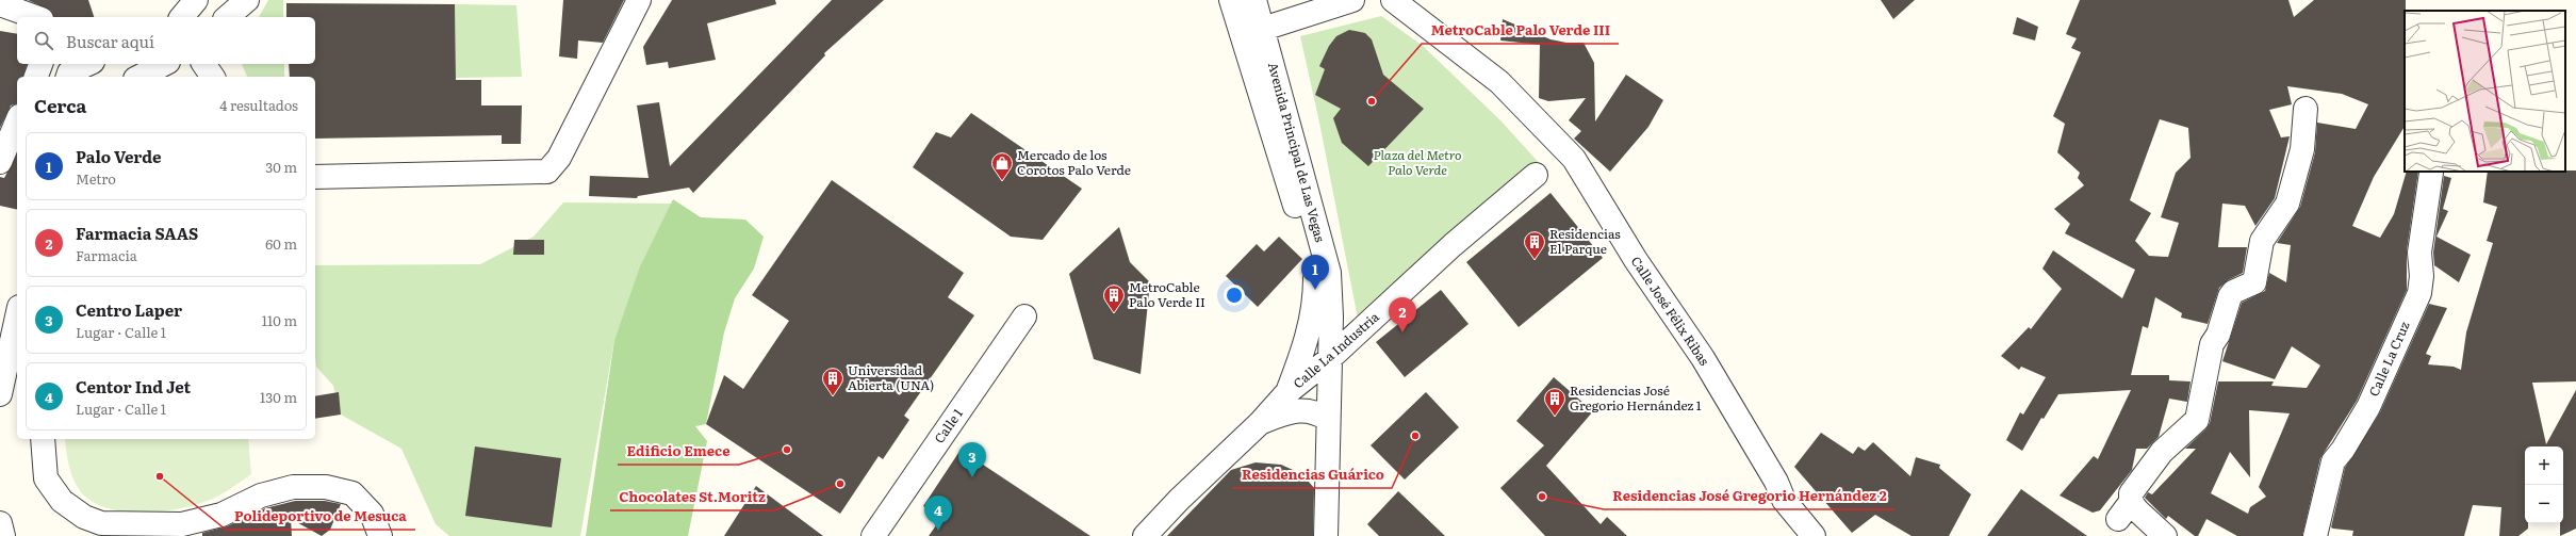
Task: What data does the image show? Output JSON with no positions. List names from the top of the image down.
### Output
{
  "streets": {
    "street": [
      "Avenida Principal de Las Vegas",
      "Calle José Félix Ribas",
      "Calle La Industria",
      "Calle La Cruz",
      "Calle 1"
    ]
  },
  "crossings": [
    ["Avenida Principal de Las Vegas", "Calle La Industria"]
  ],
  "parks": ["Plaza del Metro Palo Verde"],
  "places": {
    "other": [
      "MetroCable Palo Verde III",
      "Residencias Guárico",
      "Edificio Emece",
      "Polideportivo de Mesuca",
      "Chocolates St.Moritz",
      "Residencias José Gregorio Hernández 2"
    ],
    "shop": ["Mercado de los Corotos Palo Verde"],
    "building": [
      "Residencias El Parque",
      "MetroCable Palo Verde II",
      "Universidad Abierta (UNA)",
      "Residencias José Gregorio Hernández 1"
    ]
  },
  "page": {
    "search": "Buscar aquí",
    "heading": ["Cerca", "4 resultados"],
    "list": [
      {
        "mark": "1",
        "name": "Palo Verde",
        "note": "Metro",
        "value": "30 m"
      },
      {
        "mark": "2",
        "name": "Farmacia SAAS",
        "note": "Farmacia",
        "value": "60 m"
      },
      {
        "mark": "3",
        "name": "Centro Laper",
        "note": "Lugar · Calle 1",
        "value": "110 m"
      },
      {
        "mark": "4",
        "name": "Centor Ind Jet",
        "note": "Lugar · Calle 1",
        "value": "130 m"
      }
    ],
    "pins": [
      "1",
      "2",
      "3",
      "4"
    ],
    "map_buttons": ["+", "−"]
  }
}
